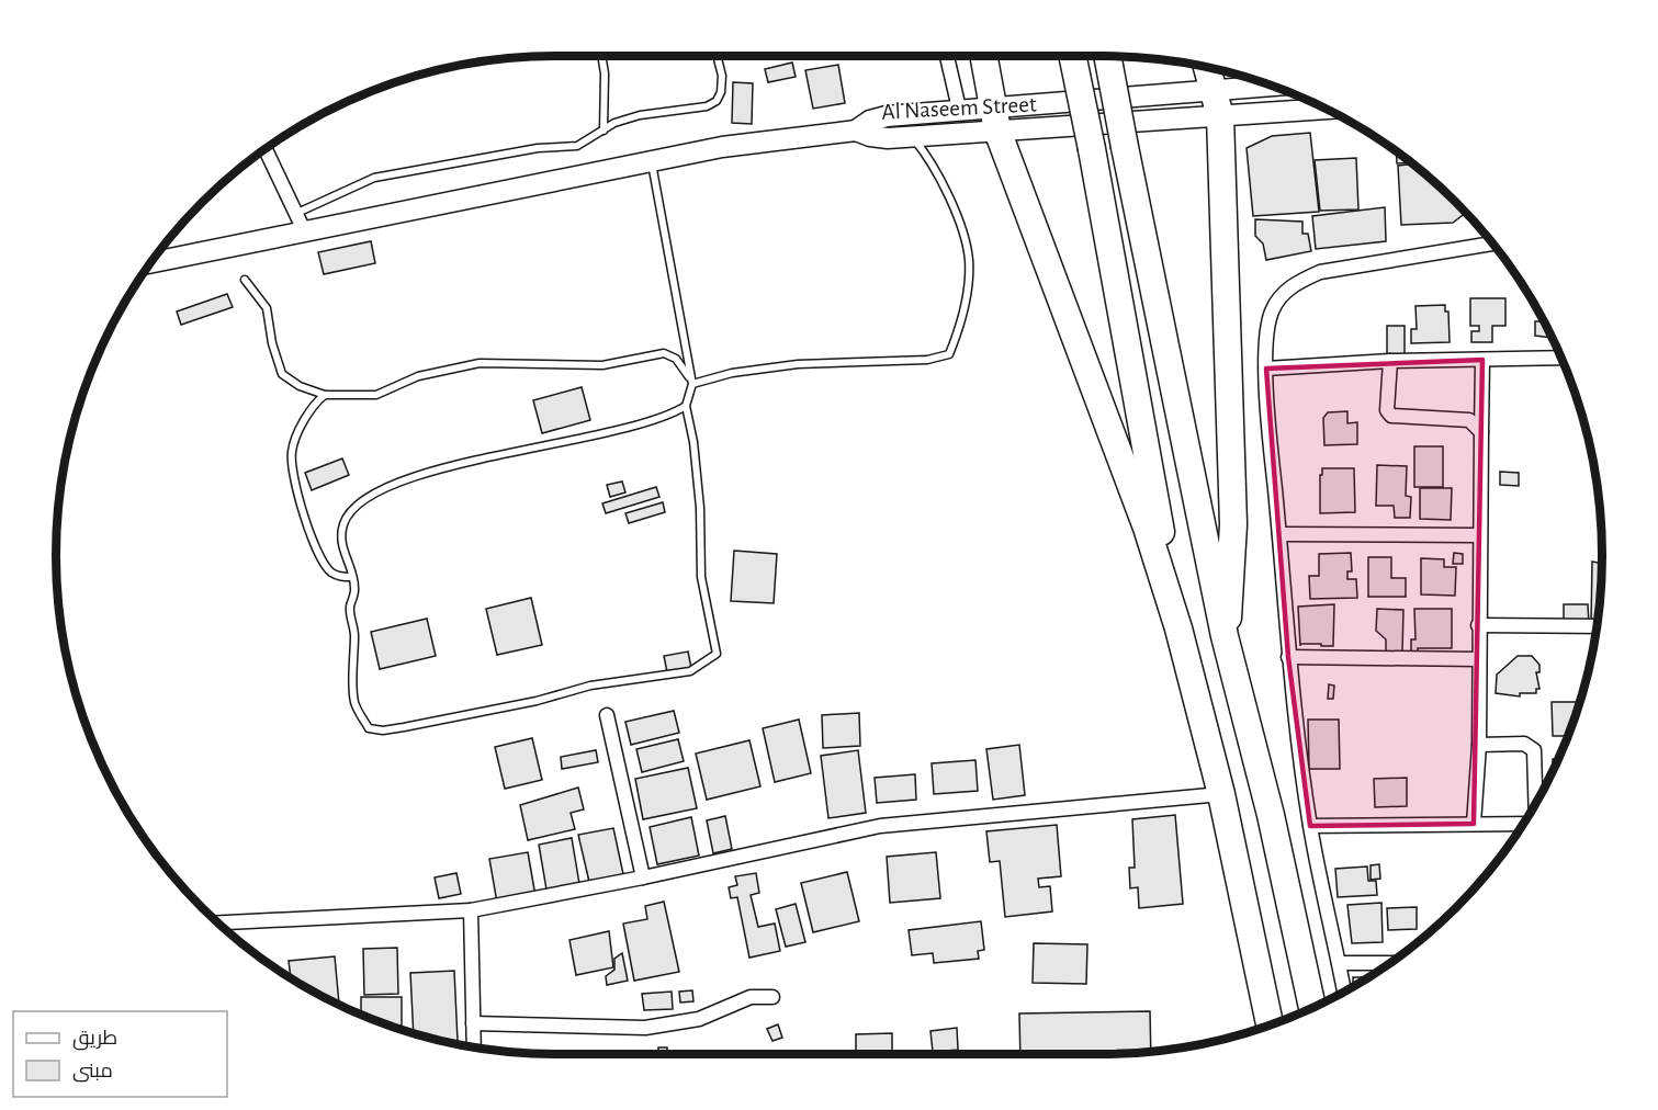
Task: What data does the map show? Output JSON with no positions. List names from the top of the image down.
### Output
{
  "streets": {
    "street": ["Al Naseem Street"]
  },
  "legend": ["طريق", "مبنى"]
}
